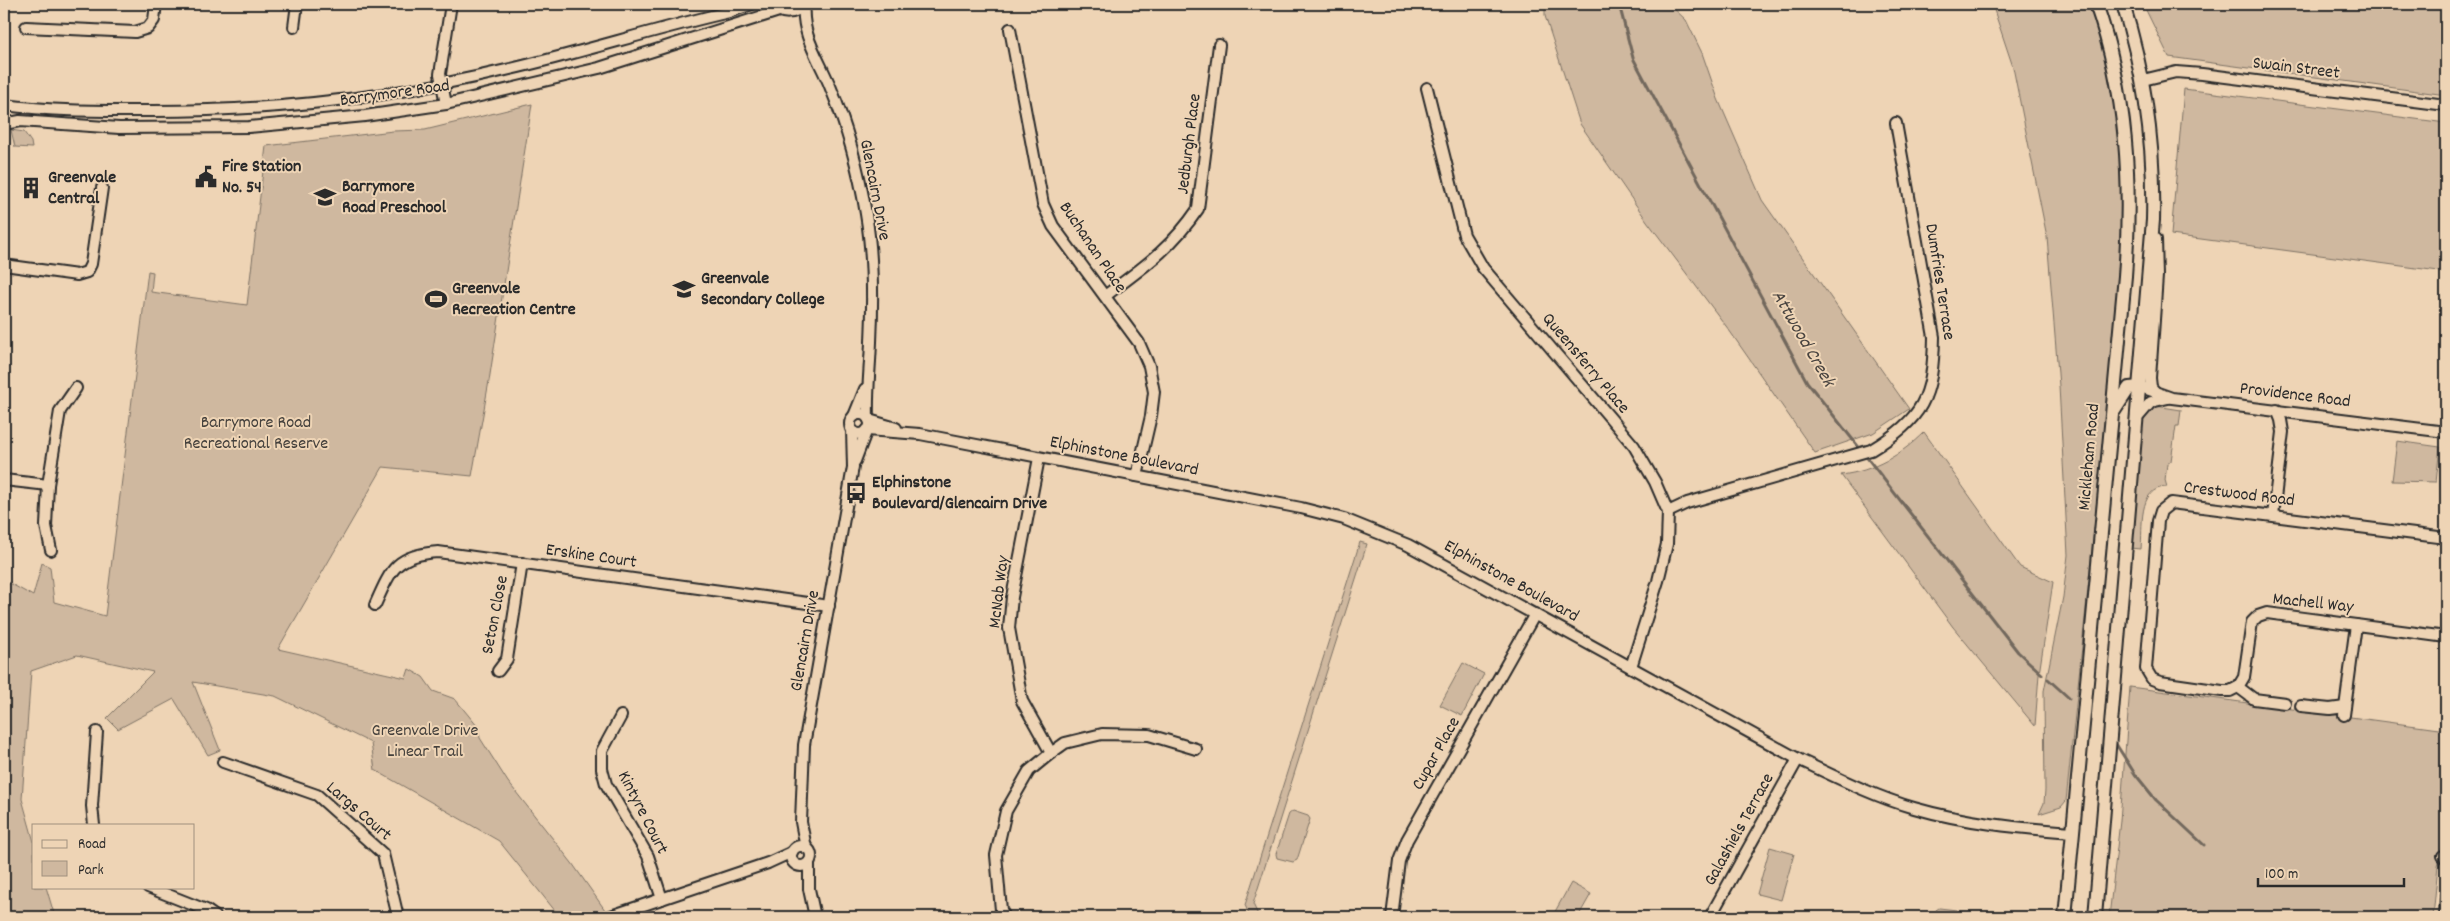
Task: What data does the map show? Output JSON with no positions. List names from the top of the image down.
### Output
{
  "streets": {
    "main road": ["Mickleham Road"],
    "street": [
      "Swain Street",
      "Barrymore Road",
      "Jedburgh Place",
      "Glencairn Drive",
      "Buchanan Place",
      "Dumfries Terrace",
      "Queensferry Place",
      "Providence Road",
      "Elphinstone Boulevard",
      "Crestwood Road",
      "Erskine Court",
      "McNab Way",
      "Machell Way",
      "Seton Close",
      "Cupar Place",
      "Largs Court",
      "Kintyre Court",
      "Galashiels Terrace"
    ]
  },
  "crossings": [
    ["Barrymore Road", "Glencairn Drive"],
    ["Jedburgh Place", "Buchanan Place"],
    ["Glencairn Drive", "Elphinstone Boulevard"],
    ["Glencairn Drive", "Erskine Court"],
    ["Buchanan Place", "Elphinstone Boulevard"],
    ["Dumfries Terrace", "Queensferry Place"],
    ["Queensferry Place", "Elphinstone Boulevard"],
    ["Elphinstone Boulevard", "Mickleham Road"],
    ["Elphinstone Boulevard", "McNab Way"],
    ["Elphinstone Boulevard", "Cupar Place"],
    ["Elphinstone Boulevard", "Galashiels Terrace"],
    ["Crestwood Road", "Machell Way"],
    ["Erskine Court", "Seton Close"]
  ],
  "water": ["Attwood Creek"],
  "parks": ["Barrymore Road Recreational Reserve", "Greenvale Drive Linear Trail"],
  "places": {
    "public building": ["Fire Station No. 54"],
    "building": ["Greenvale Central"],
    "school or university": ["Barrymore Road Preschool", "Greenvale Secondary College"],
    "sports": ["Greenvale Recreation Centre"],
    "bus stop": ["Elphinstone Boulevard/Glencairn Drive"]
  },
  "legend": ["Road", "Park"],
  "scale_bar": "100 m"
}
